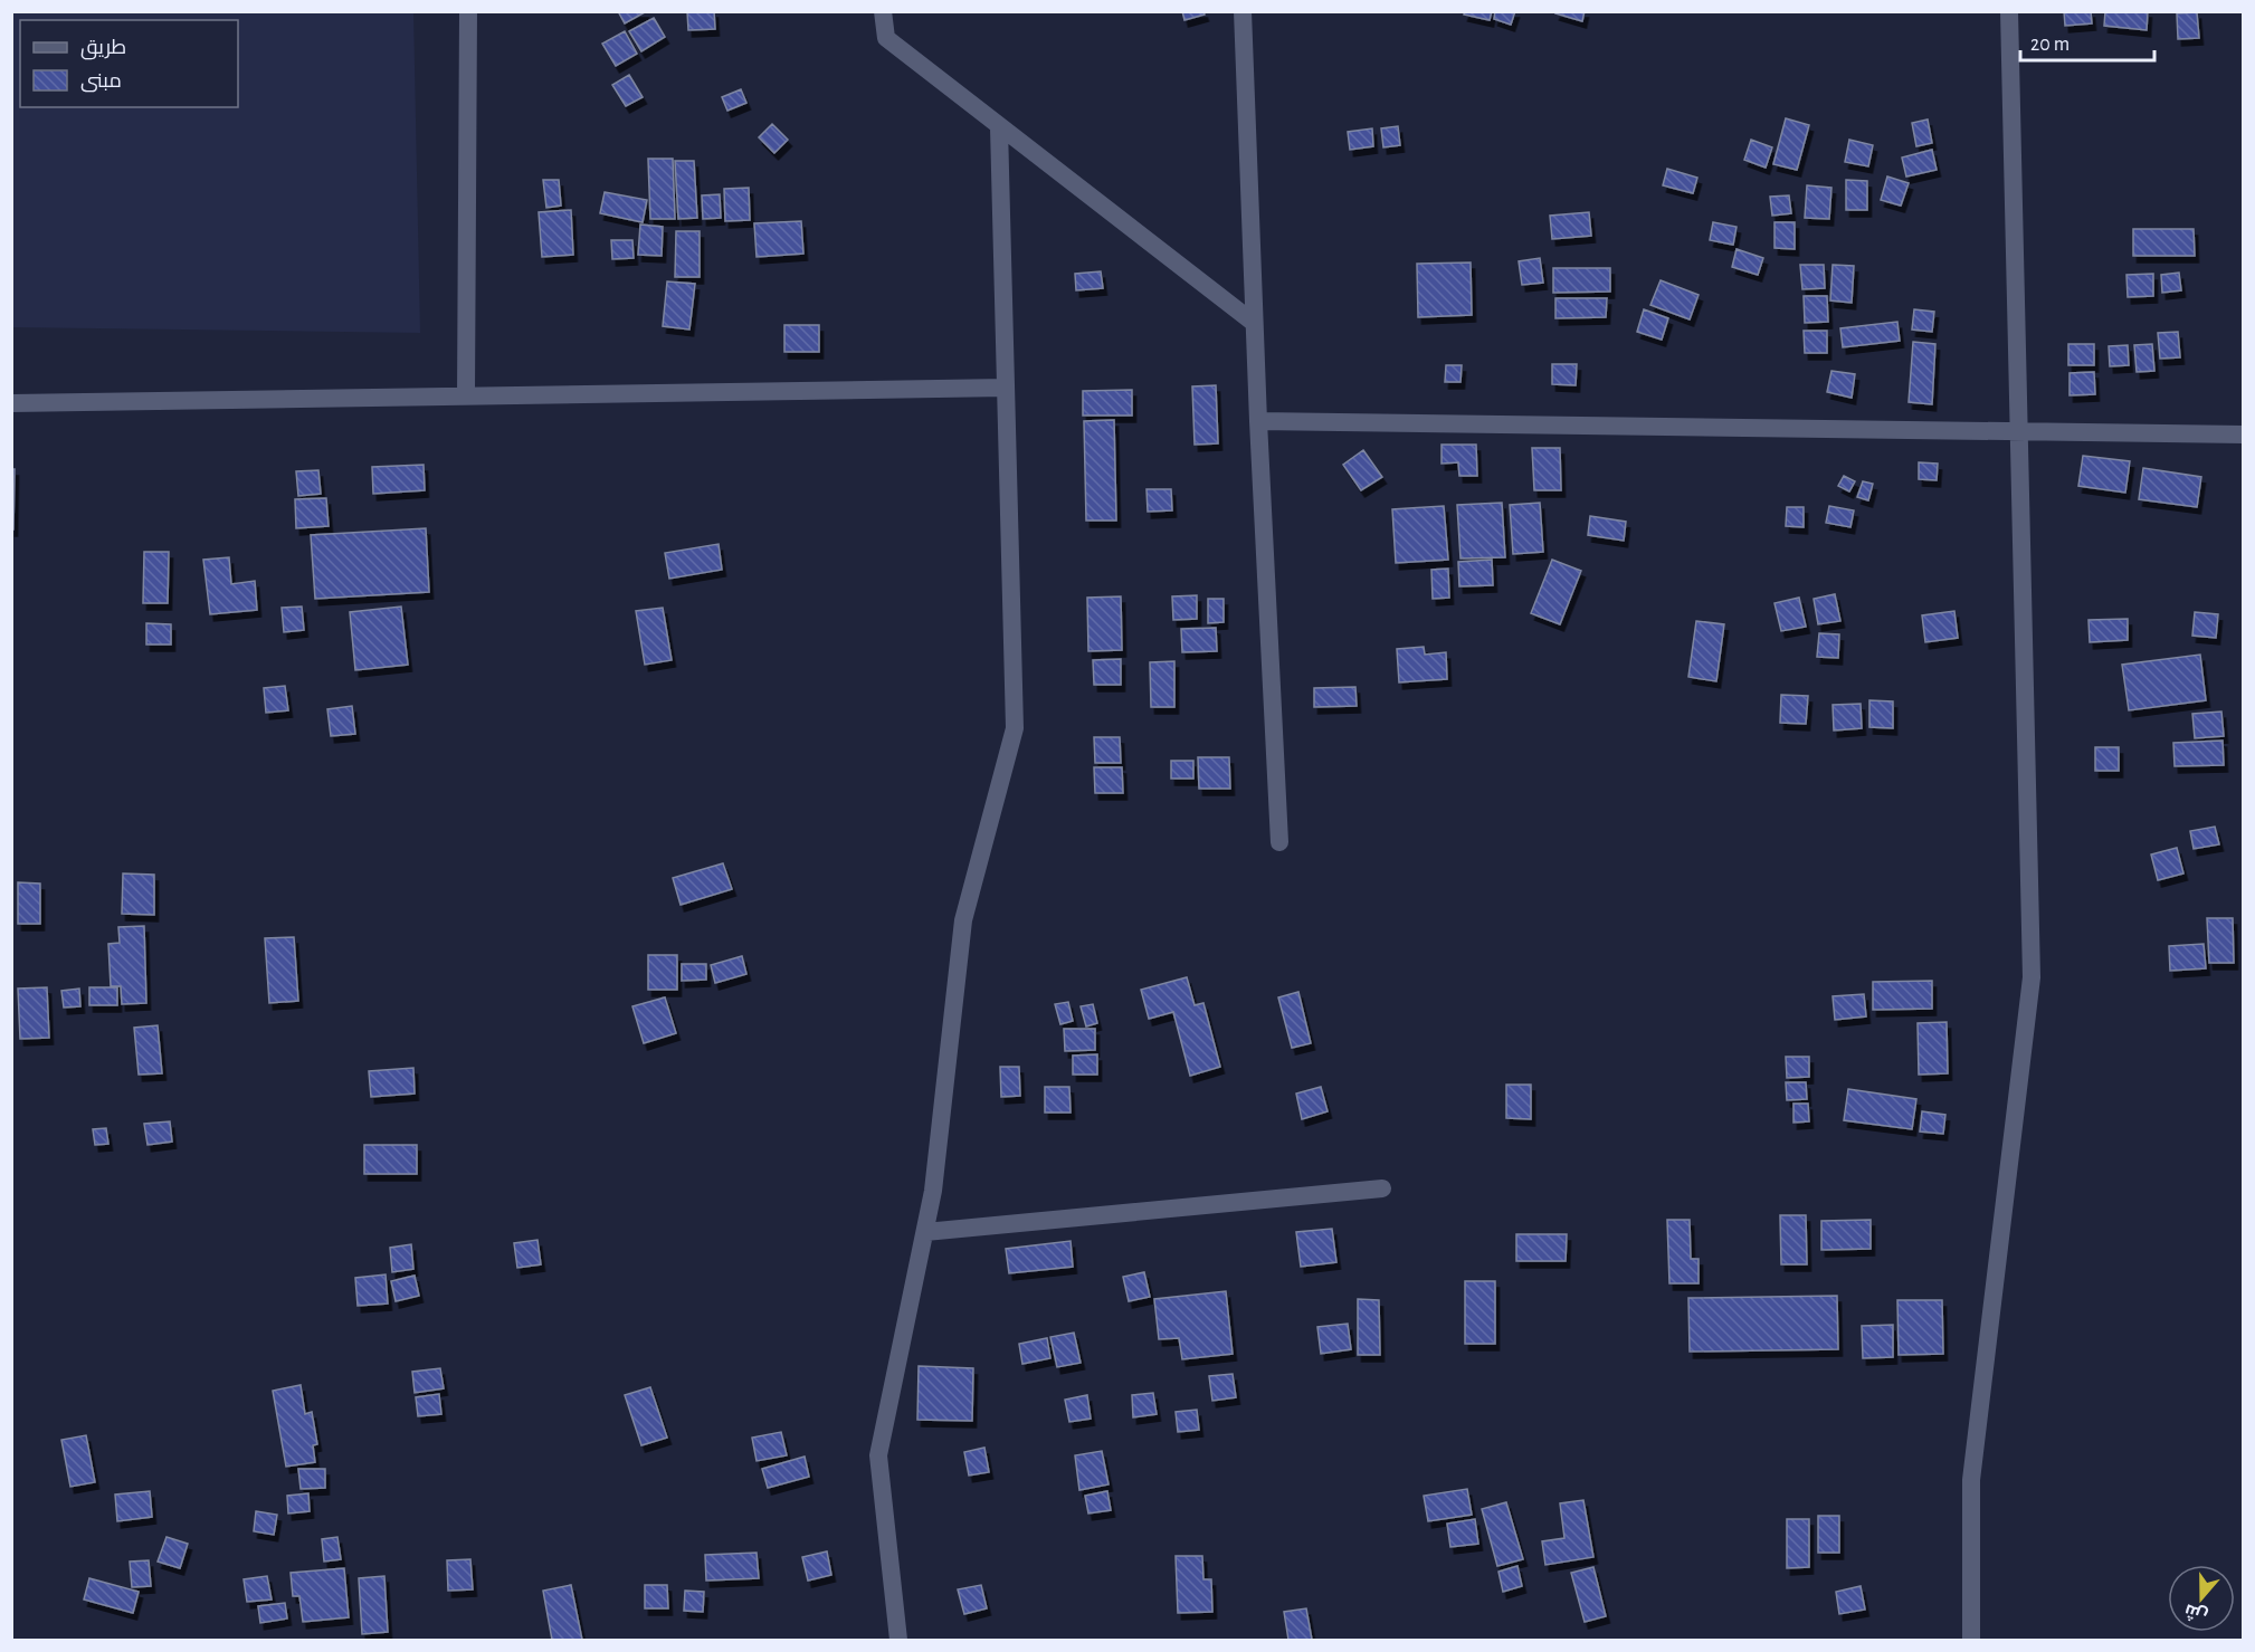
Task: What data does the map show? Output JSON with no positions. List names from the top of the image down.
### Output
{
  "legend": ["طريق", "مبنى"],
  "scale_bar": "20 m",
  "north": "bottom"
}
